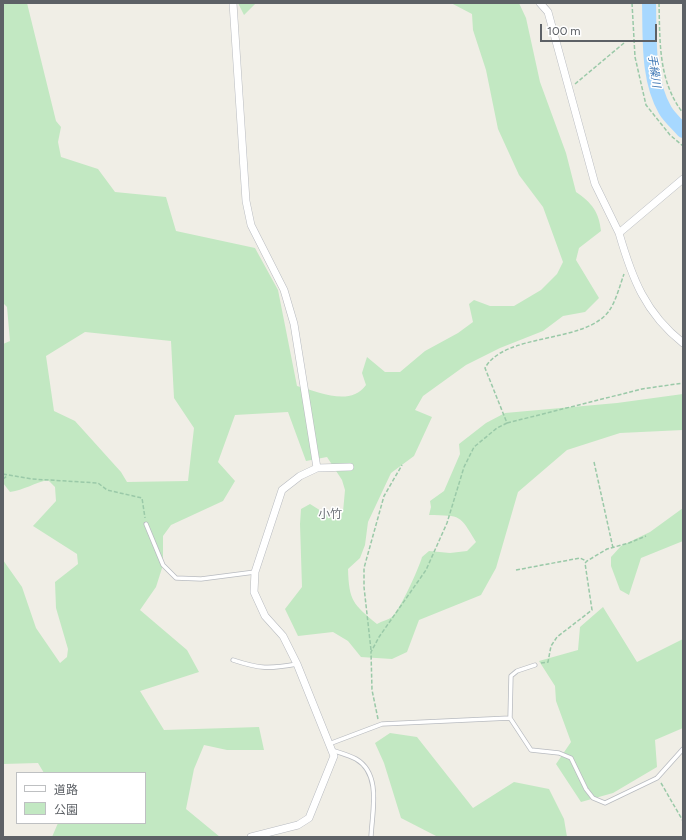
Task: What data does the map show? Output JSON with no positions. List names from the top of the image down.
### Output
{
  "districts": ["小竹"],
  "water": ["手繰川"],
  "legend": ["道路", "公園"],
  "scale_bar": "100 m"
}
